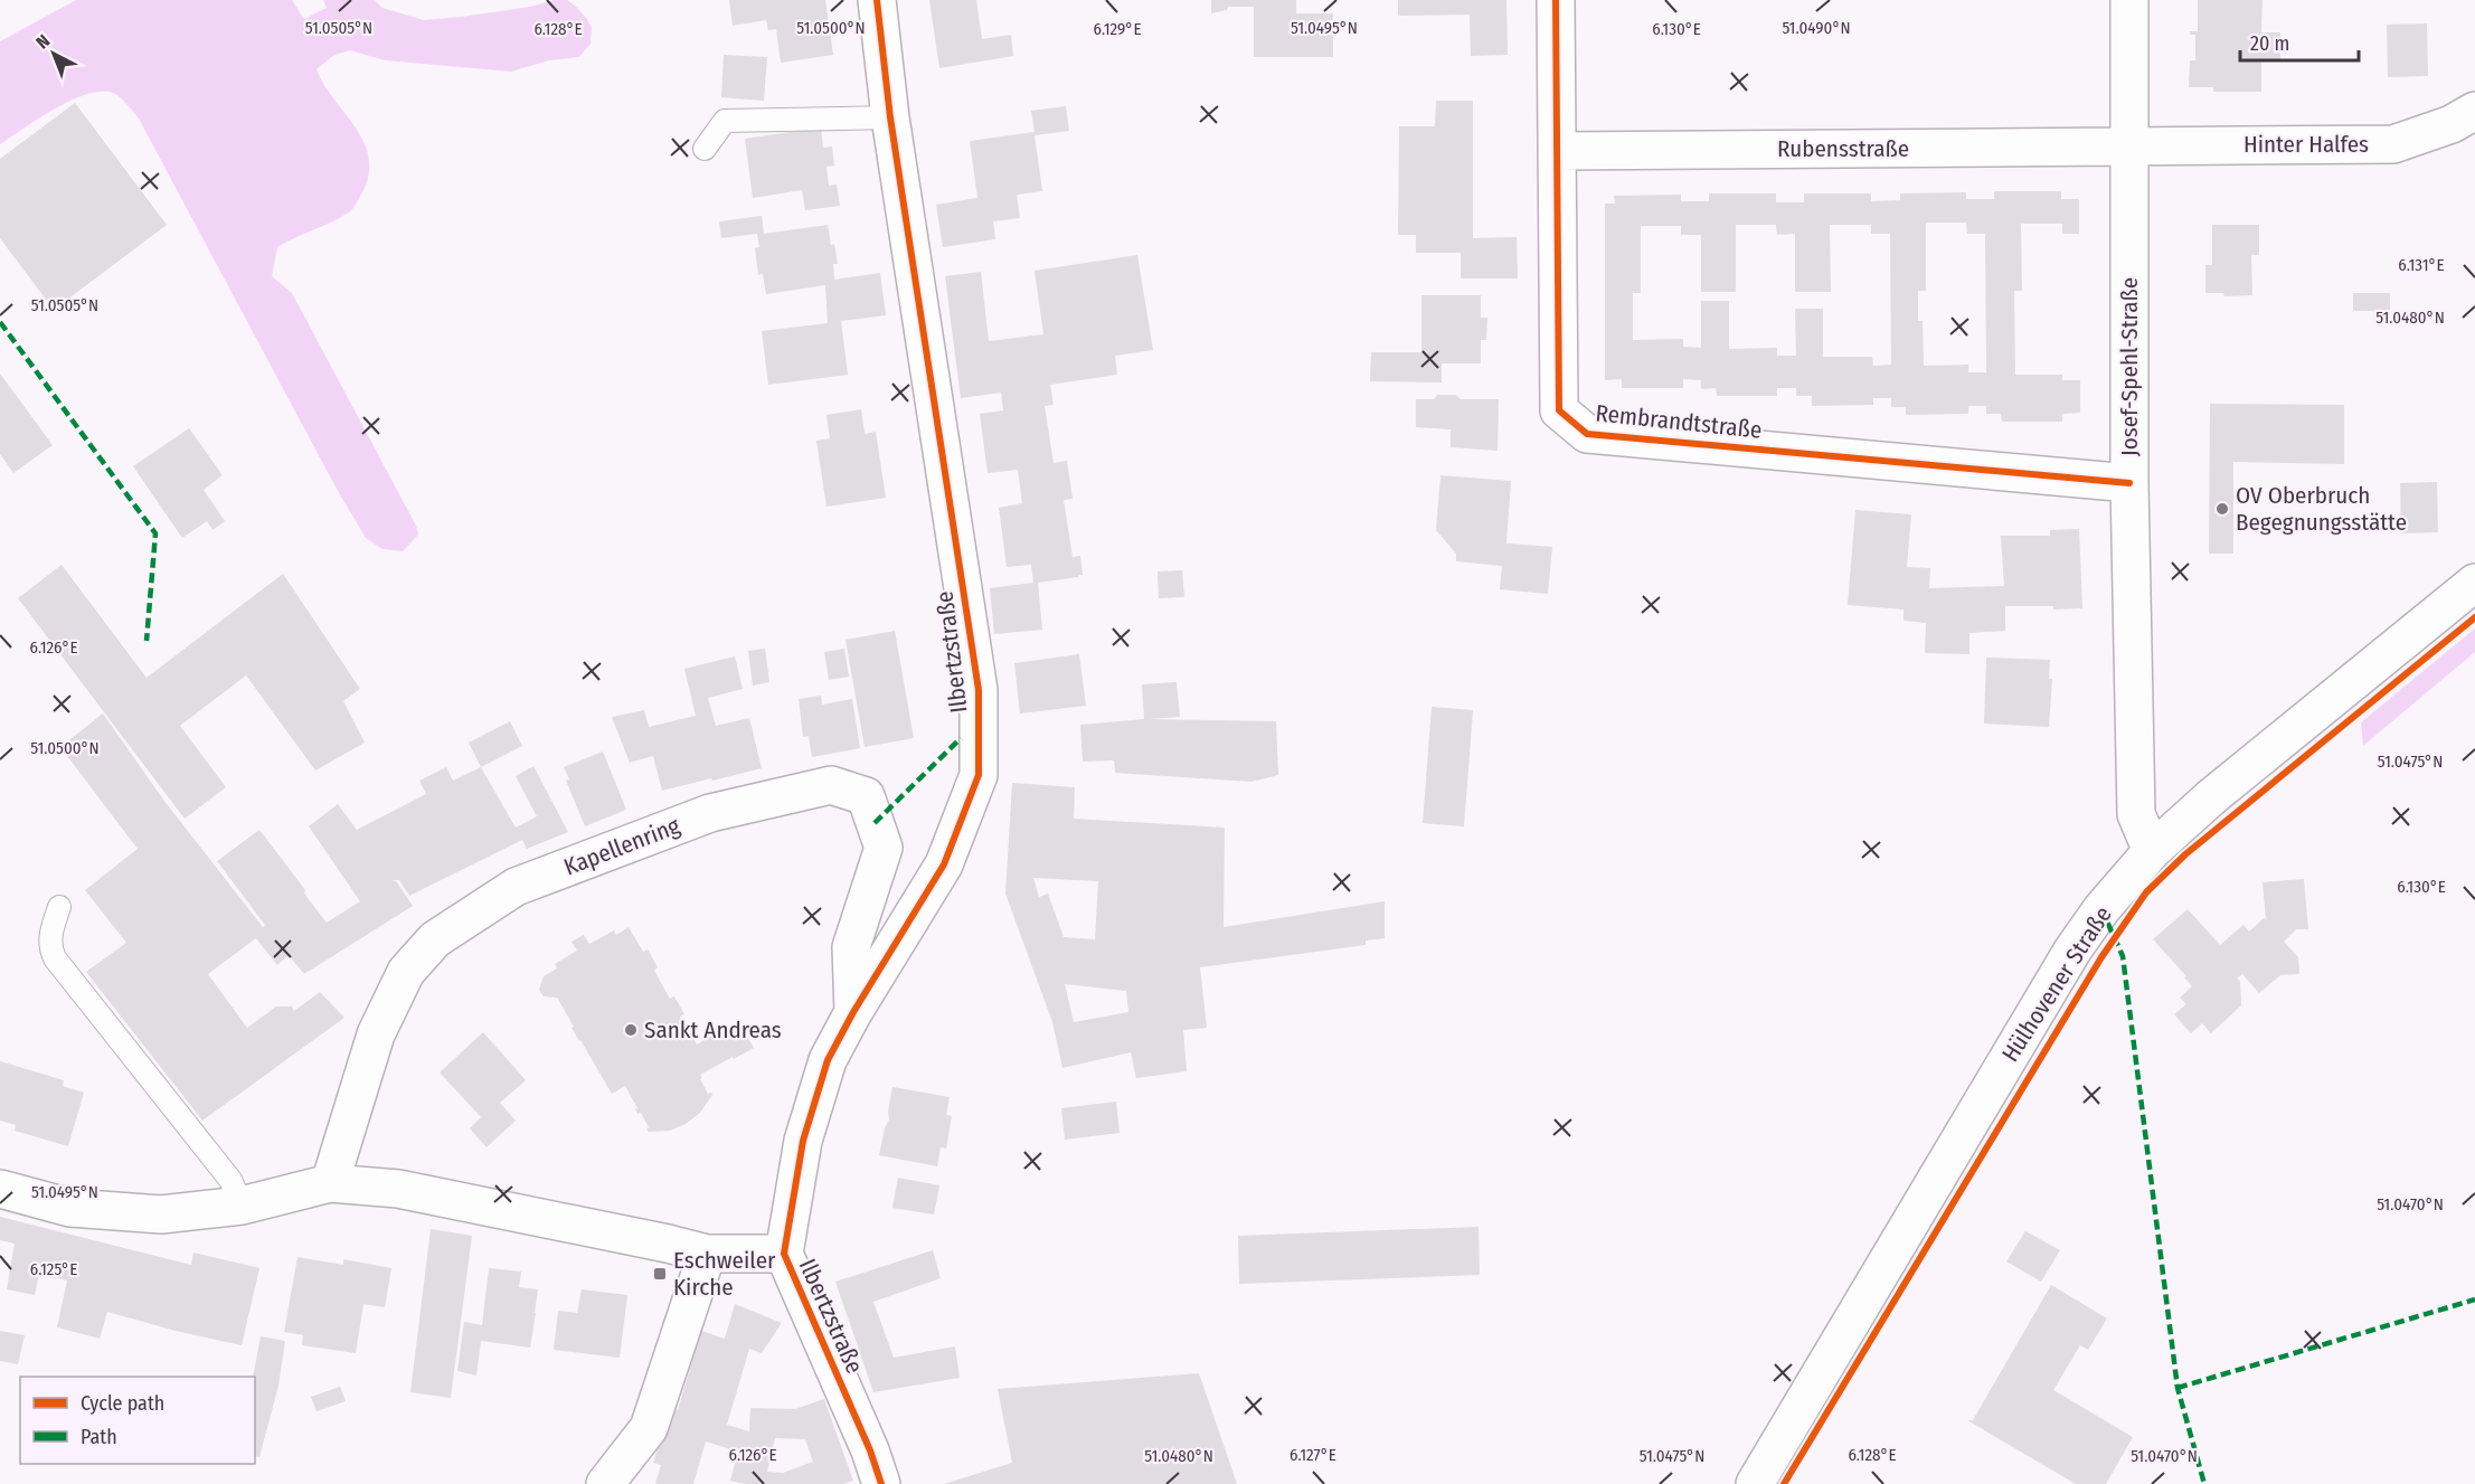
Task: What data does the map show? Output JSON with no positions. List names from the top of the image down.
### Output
{
  "streets": {
    "street": [
      "Hinter Halfes",
      "Rubensstraße",
      "Josef-Spehl-Straße",
      "Rembrandtstraße",
      "Ilbertzstraße",
      "Kapellenring",
      "Hülhovener Straße"
    ]
  },
  "crossings": [
    ["Hinter Halfes", "Rubensstraße"],
    ["Hinter Halfes", "Josef-Spehl-Straße"],
    ["Rubensstraße", "Josef-Spehl-Straße"],
    ["Rubensstraße", "Rembrandtstraße"],
    ["Josef-Spehl-Straße", "Rembrandtstraße"],
    ["Josef-Spehl-Straße", "Hülhovener Straße"],
    ["Ilbertzstraße", "Kapellenring"]
  ],
  "places": {
    "other": ["OV Oberbruch Begegnungsstätte", "Sankt Andreas"],
    "transit": ["Eschweiler Kirche"]
  },
  "legend": ["Cycle path", "Path"],
  "scale_bar": "20 m",
  "north": "top left",
  "coordinates": [
    "51.0505°N",
    "51.0500°N",
    "51.0495°N",
    "51.0490°N",
    "6.128°E",
    "6.129°E",
    "6.130°E",
    "6.131°E",
    "51.0480°N",
    "6.126°E",
    "51.0475°N",
    "51.0470°N",
    "6.125°E",
    "6.127°E"
  ]
}
